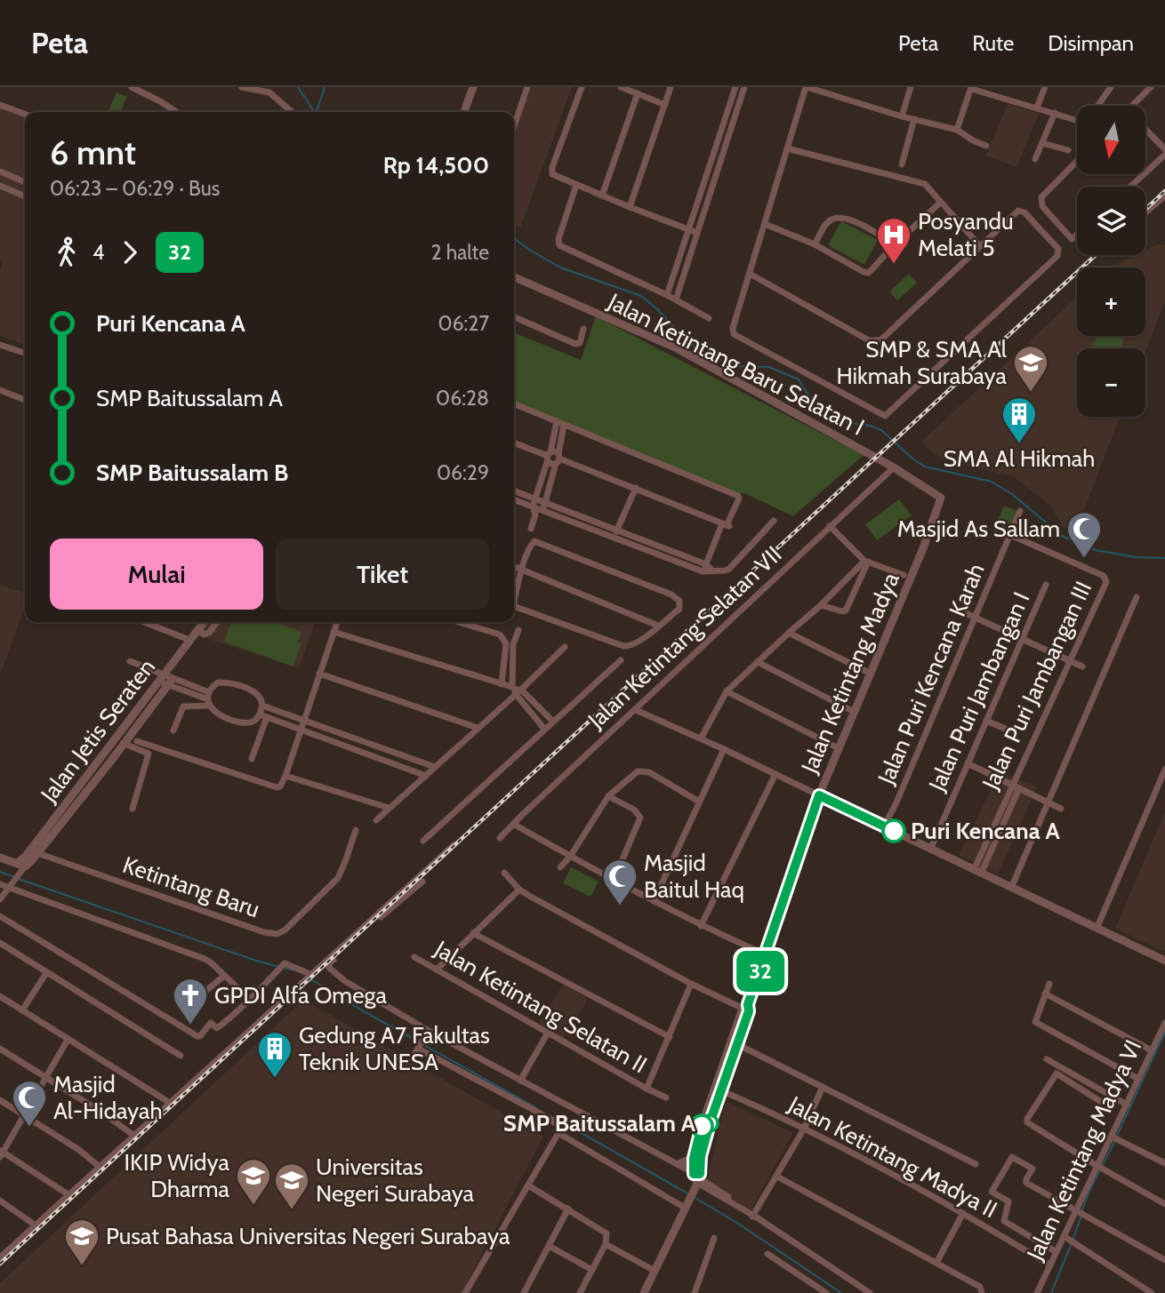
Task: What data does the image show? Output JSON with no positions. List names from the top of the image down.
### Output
{
  "streets": {
    "street": [
      "Jalan Ketintang Baru Selatan I",
      "Jalan Ketintang Selatan VII",
      "Jalan Ketintang Madya",
      "Jalan Puri Kencana Karah",
      "Jalan Puri Jambangan III",
      "Jalan Puri Jambangan I",
      "Jalan Jetis Seraten",
      "Ketintang Baru",
      "Jalan Ketintang Selatan II",
      "Jalan Ketintang Madya VI",
      "Jalan Ketintang Madya II"
    ]
  },
  "crossings": [
    ["Jalan Ketintang Baru Selatan I", "Jalan Ketintang Selatan VII"],
    ["Jalan Ketintang Baru Selatan I", "Jalan Ketintang Madya"],
    ["Jalan Ketintang Madya", "Jalan Ketintang Madya II"],
    ["Jalan Puri Kencana Karah", "Jalan Puri Jambangan III"],
    ["Jalan Jetis Seraten", "Ketintang Baru"],
    ["Jalan Ketintang Madya VI", "Jalan Ketintang Madya II"]
  ],
  "places": {
    "hospital": ["Posyandu Melati 5"],
    "school or university": [
      "SMP & SMA Al Hikmah Surabaya",
      "IKIP Widya Dharma",
      "Universitas Negeri Surabaya",
      "Pusat Bahasa Universitas Negeri Surabaya"
    ],
    "building": ["SMA Al Hikmah", "Gedung A7 Fakultas Teknik UNESA"],
    "mosque": ["Masjid As Sallam", "Masjid Baitul Haq", "Masjid Al-Hidayah"],
    "other": ["Puri Kencana A", "SMP Baitussalam A"],
    "church": ["GPDI Alfa Omega"]
  },
  "lines": ["bus line 32"],
  "north": "bottom",
  "page": {
    "header": "Peta",
    "nav": ["Peta", "Rute", "Disimpan"],
    "on_map": "32",
    "map_buttons": ["+", "−"],
    "heading": ["6 mnt", "06:23 – 06:29 · Bus", "Rp 14,500"],
    "legs": ["4", "32", "2 halte"],
    "list": [
      {
        "name": "Puri Kencana A",
        "value": "06:27"
      },
      {
        "name": "SMP Baitussalam A",
        "value": "06:28"
      },
      {
        "name": "SMP Baitussalam B",
        "value": "06:29"
      }
    ],
    "buttons": ["Mulai", "Tiket"]
  }
}
